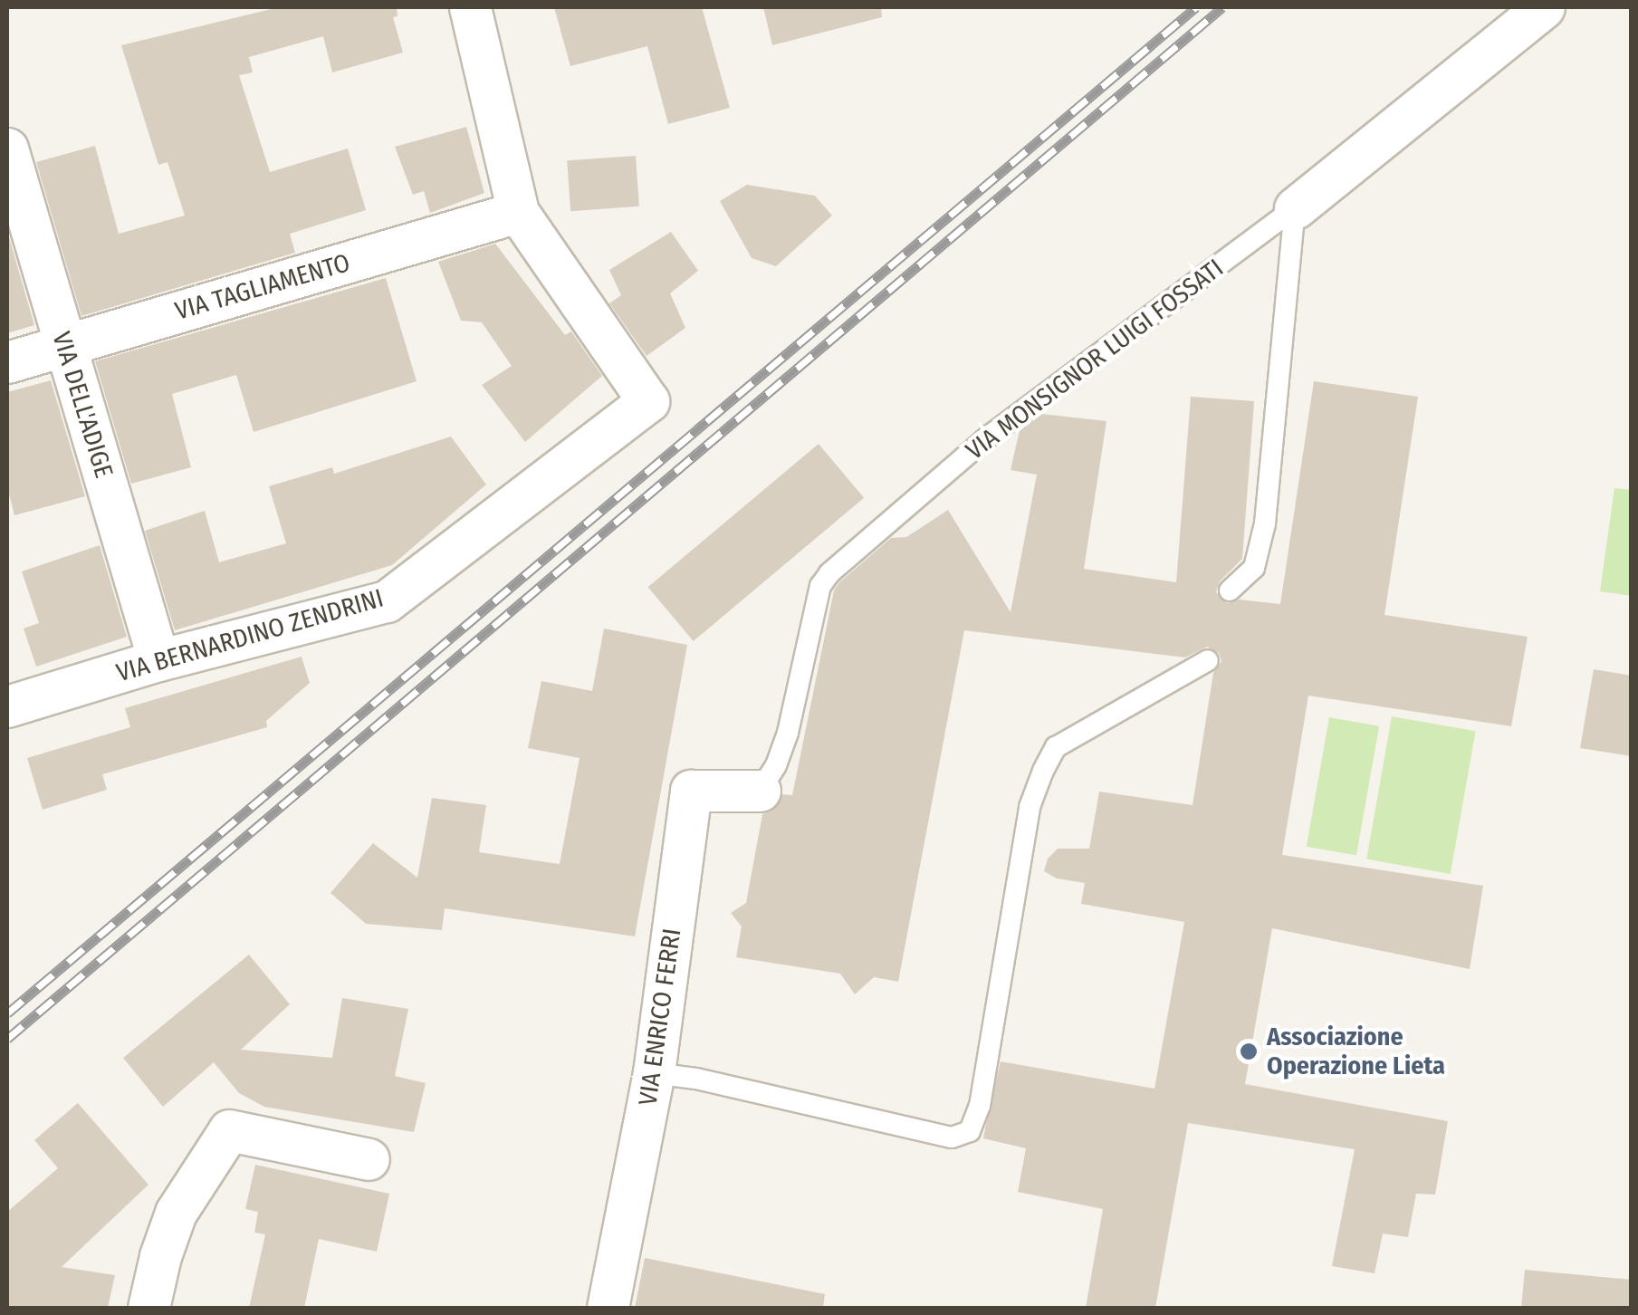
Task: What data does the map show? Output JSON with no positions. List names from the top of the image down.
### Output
{
  "streets": {
    "street": [
      "VIA TAGLIAMENTO",
      "VIA MONSIGNOR LUIGI FOSSATI",
      "VIA DELL'ADIGE",
      "VIA BERNARDINO ZENDRINI",
      "VIA ENRICO FERRI"
    ]
  },
  "crossings": [
    ["VIA TAGLIAMENTO", "VIA DELL'ADIGE"],
    ["VIA TAGLIAMENTO", "VIA BERNARDINO ZENDRINI"],
    ["VIA MONSIGNOR LUIGI FOSSATI", "VIA ENRICO FERRI"],
    ["VIA DELL'ADIGE", "VIA BERNARDINO ZENDRINI"]
  ],
  "places": ["Associazione Operazione Lieta"]
}
